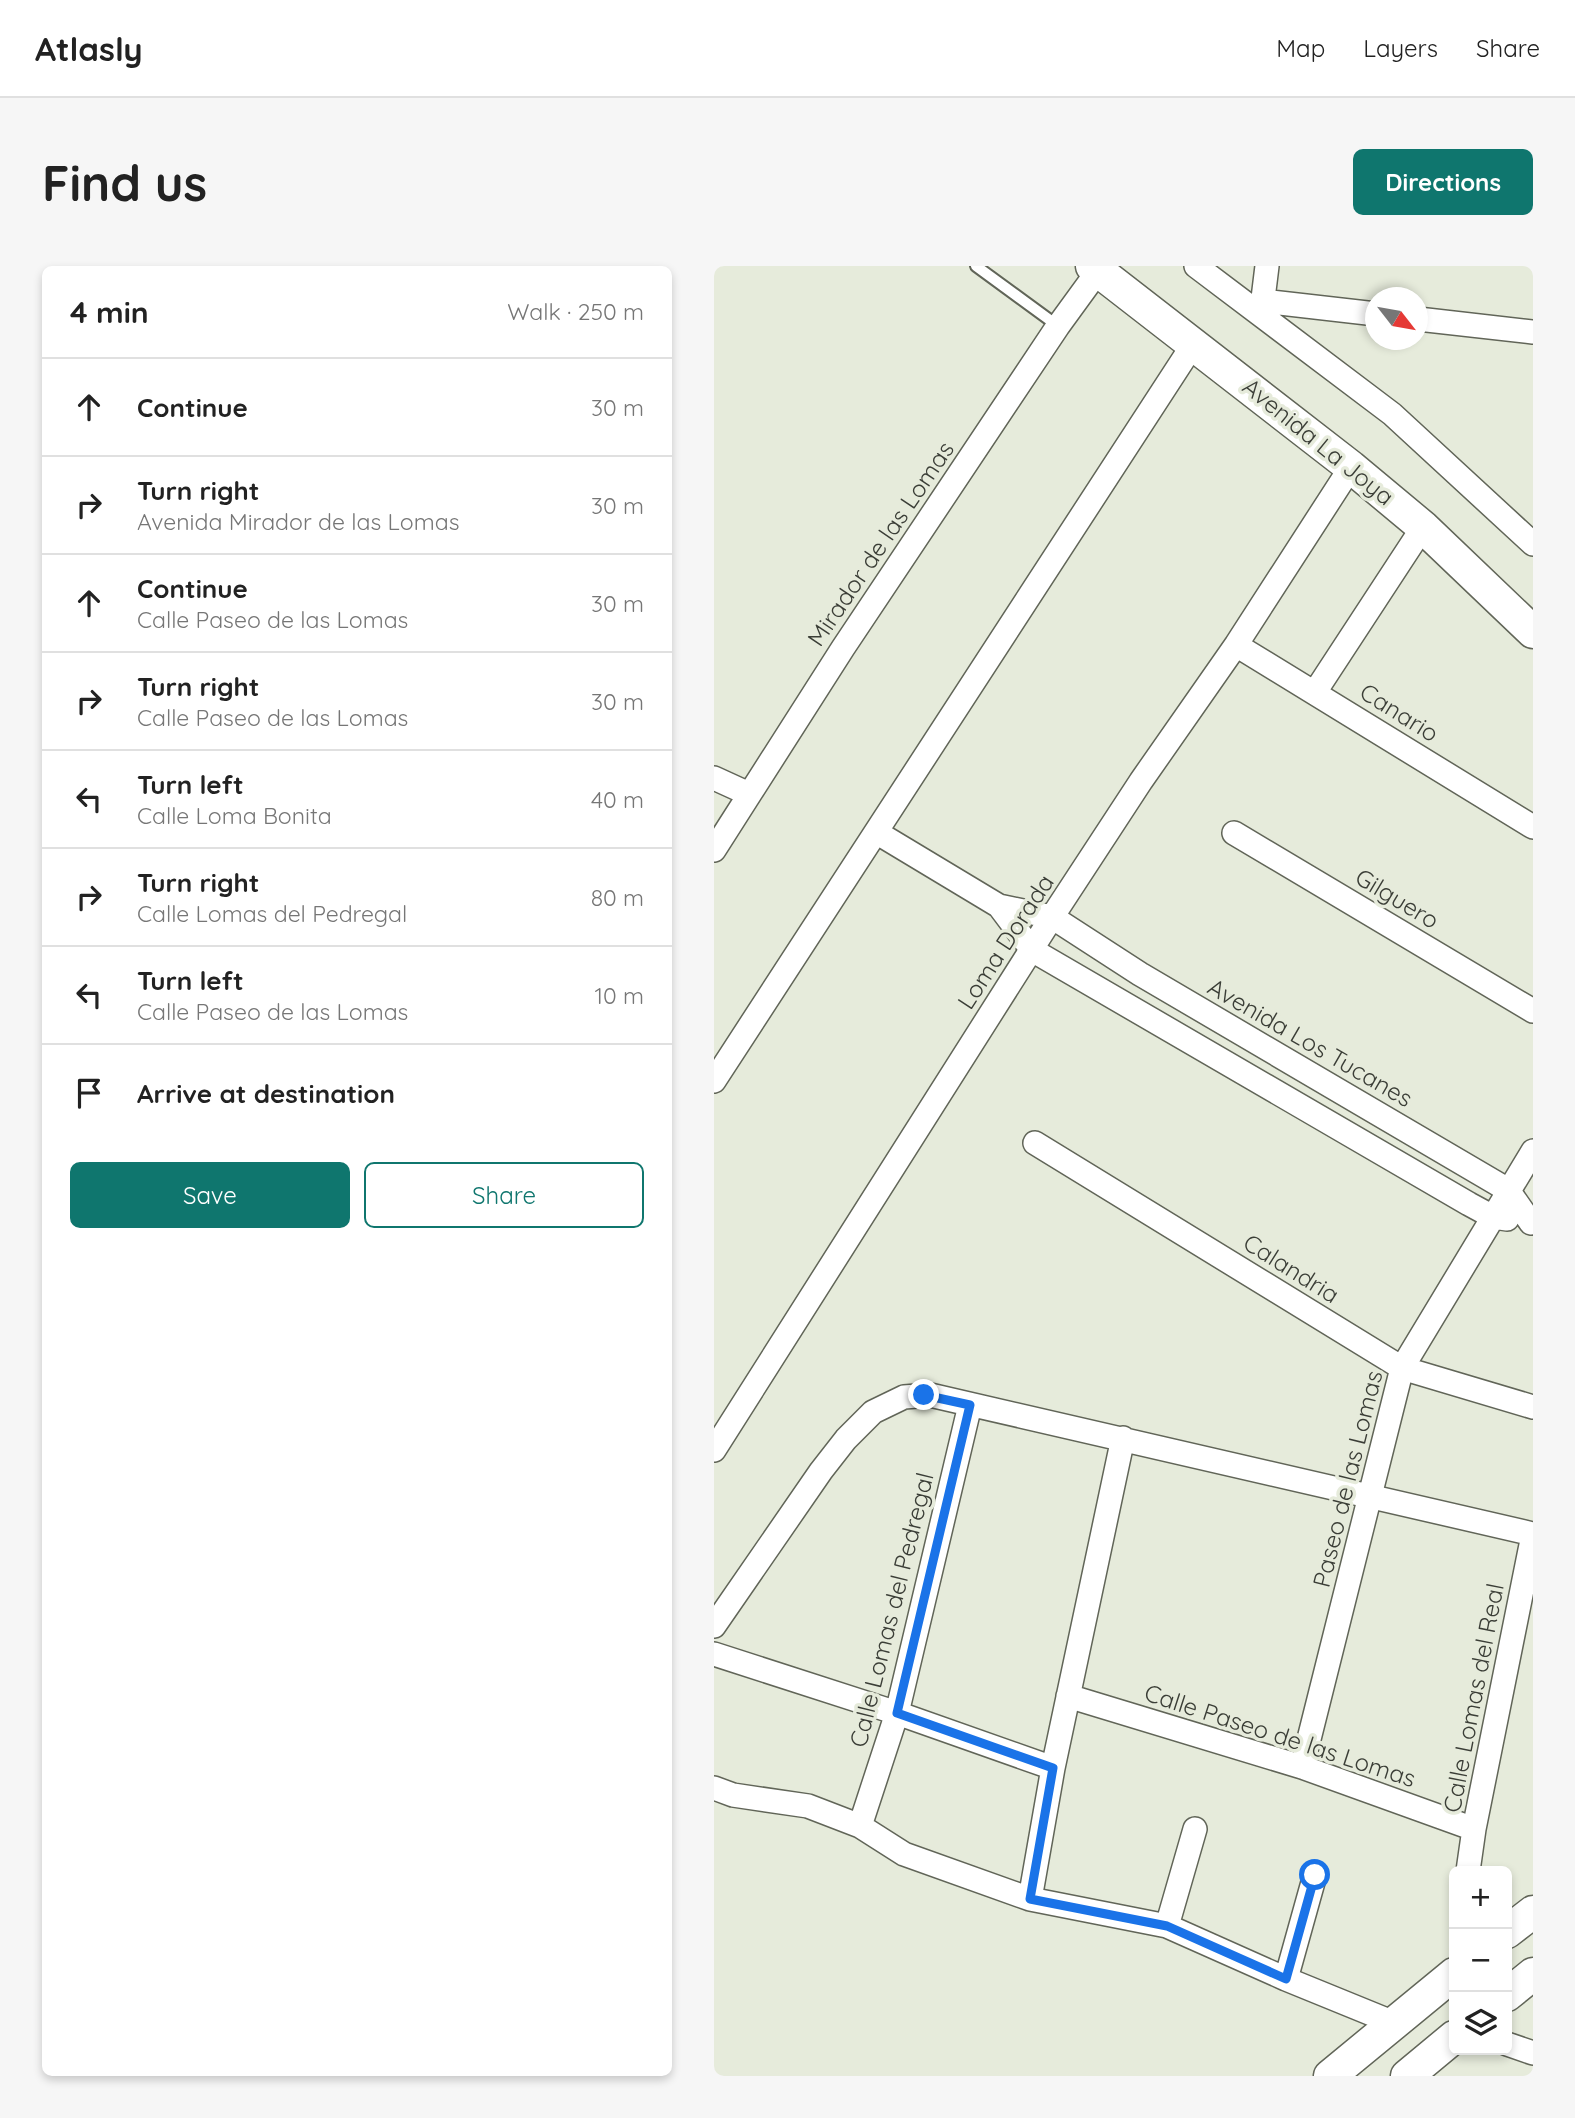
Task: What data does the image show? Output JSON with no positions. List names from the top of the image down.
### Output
{
  "streets": {
    "main road": ["Avenida La Joya"],
    "street": [
      "Mirador de las Lomas",
      "Canario",
      "Gilguero",
      "Loma Dorada",
      "Avenida Los Tucanes",
      "Calandria",
      "Paseo de las Lomas",
      "Calle Lomas del Pedregal",
      "Calle Lomas del Real",
      "Calle Paseo de las Lomas"
    ]
  },
  "crossings": [
    ["Avenida La Joya", "Mirador de las Lomas"],
    ["Avenida La Joya", "Loma Dorada"],
    ["Canario", "Loma Dorada"],
    ["Loma Dorada", "Avenida Los Tucanes"],
    ["Avenida Los Tucanes", "Paseo de las Lomas"],
    ["Calandria", "Paseo de las Lomas"],
    ["Paseo de las Lomas", "Calle Paseo de las Lomas"],
    ["Calle Lomas del Real", "Calle Paseo de las Lomas"]
  ],
  "north": "bottom right",
  "page": {
    "header": "Atlasly",
    "nav": ["Map", "Layers", "Share"],
    "buttons": [
      "Directions",
      ["Save", "Share"]
    ],
    "title": "Find us",
    "heading": ["4 min", "Walk · 250 m"],
    "list": [
      ["Continue", "30 m"],
      ["Turn right", "Avenida Mirador de las Lomas", "30 m"],
      ["Continue", "Calle Paseo de las Lomas", "30 m"],
      ["Turn right", "Calle Paseo de las Lomas", "30 m"],
      ["Turn left", "Calle Loma Bonita", "40 m"],
      ["Turn right", "Calle Lomas del Pedregal", "80 m"],
      ["Turn left", "Calle Paseo de las Lomas", "10 m"],
      "Arrive at destination"
    ],
    "map_buttons": ["+", "−"]
  }
}
